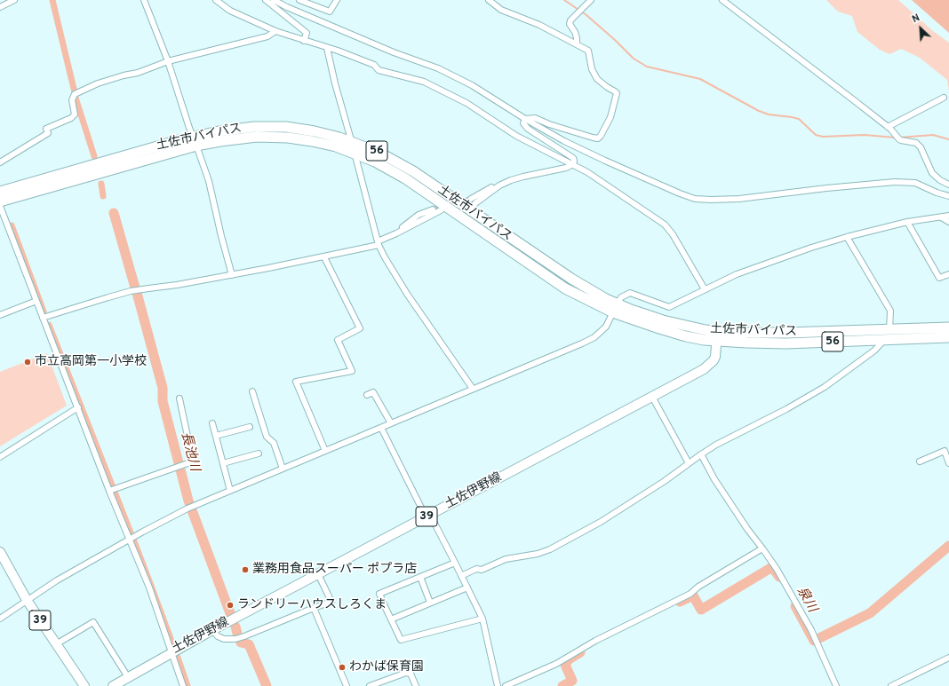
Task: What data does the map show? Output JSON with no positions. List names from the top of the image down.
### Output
{
  "streets": {
    "highway": ["土佐市バイパス", "56"],
    "main road": ["土佐伊野線", "39"]
  },
  "crossings": [
    ["土佐市バイパス", "土佐伊野線"]
  ],
  "water": ["長池川", "泉川"],
  "places": [
    "市立高岡第一小学校",
    "業務用食品スーパー ポプラ店",
    "ランドリーハウスしろくま",
    "わかば保育園"
  ],
  "north": "top left"
}
